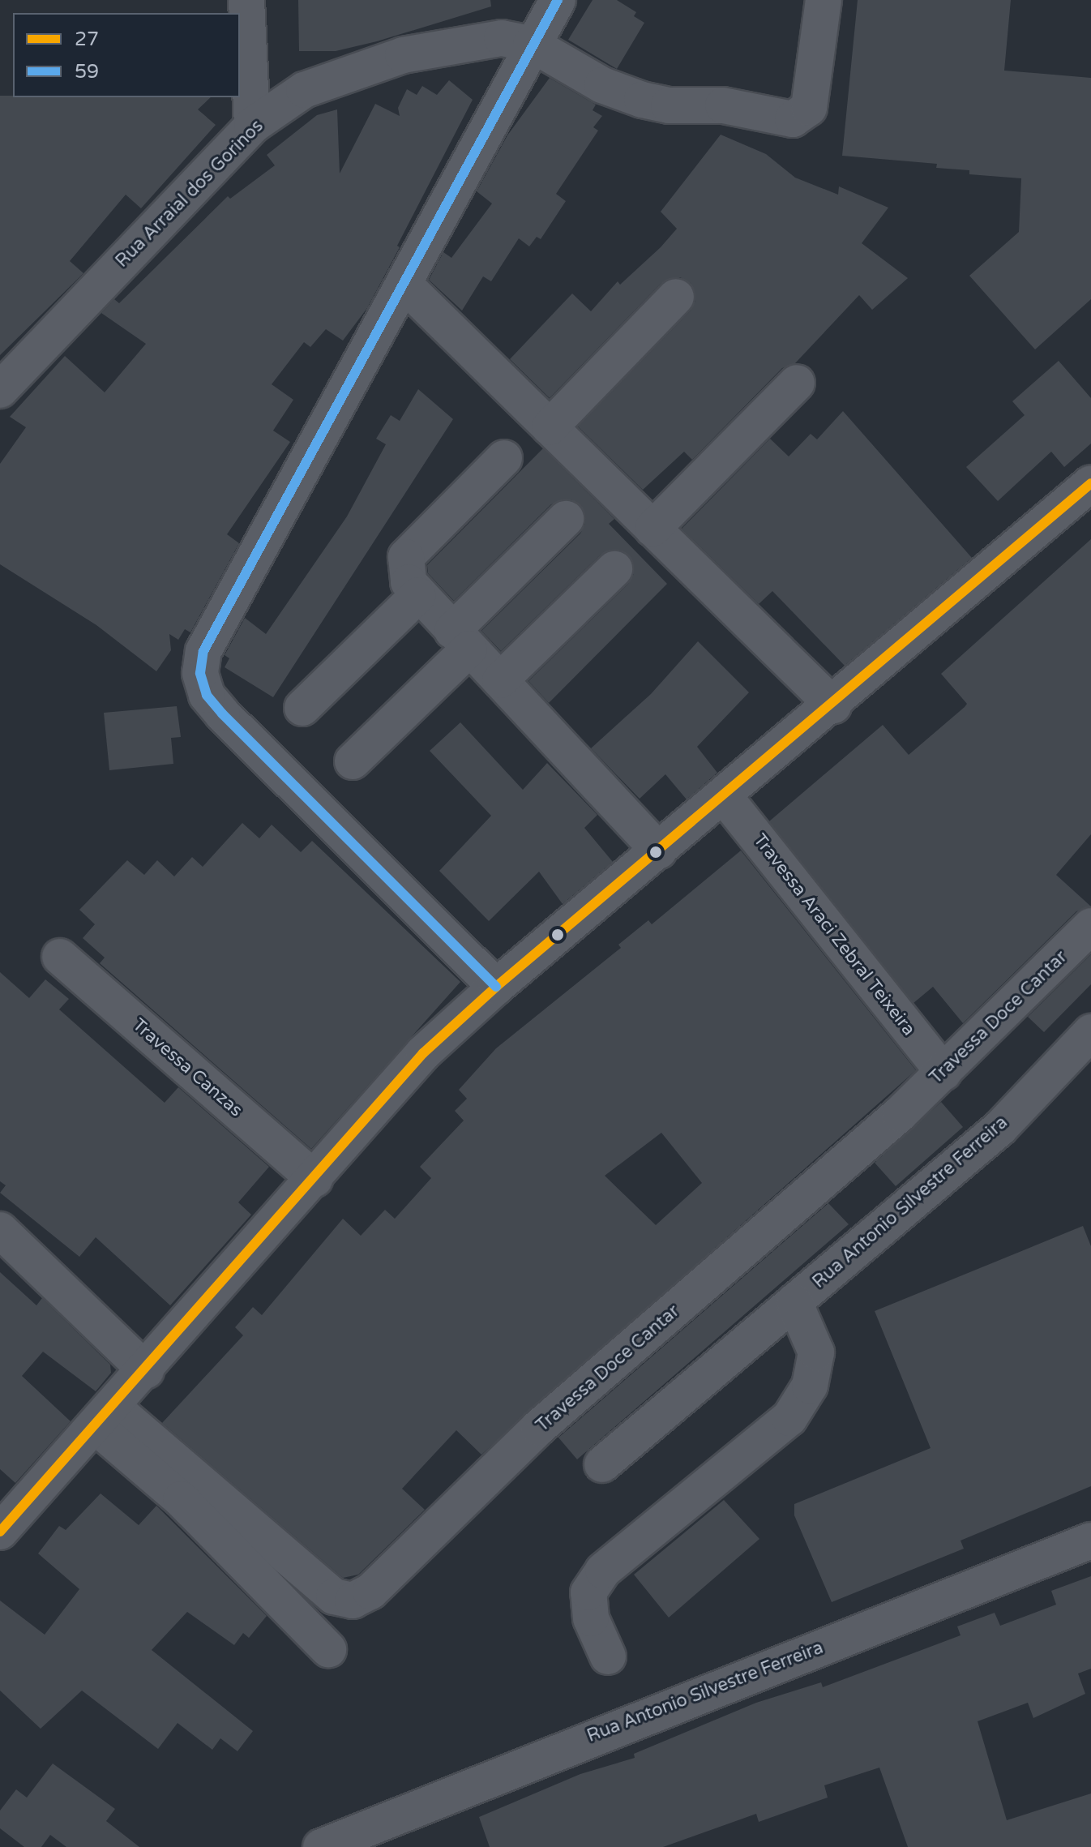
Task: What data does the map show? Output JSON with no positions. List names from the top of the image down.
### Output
{
  "streets": {
    "street": [
      "Rua Arraial dos Gorinos",
      "Travessa Araci Zebral Teixeira",
      "Travessa Doce Cantar",
      "Travessa Canzas",
      "Rua Antonio Silvestre Ferreira"
    ]
  },
  "crossings": [
    ["Travessa Araci Zebral Teixeira", "Travessa Doce Cantar"]
  ],
  "lines": ["transit line 59", "transit line 27"],
  "legend": ["27", "59"]
}
